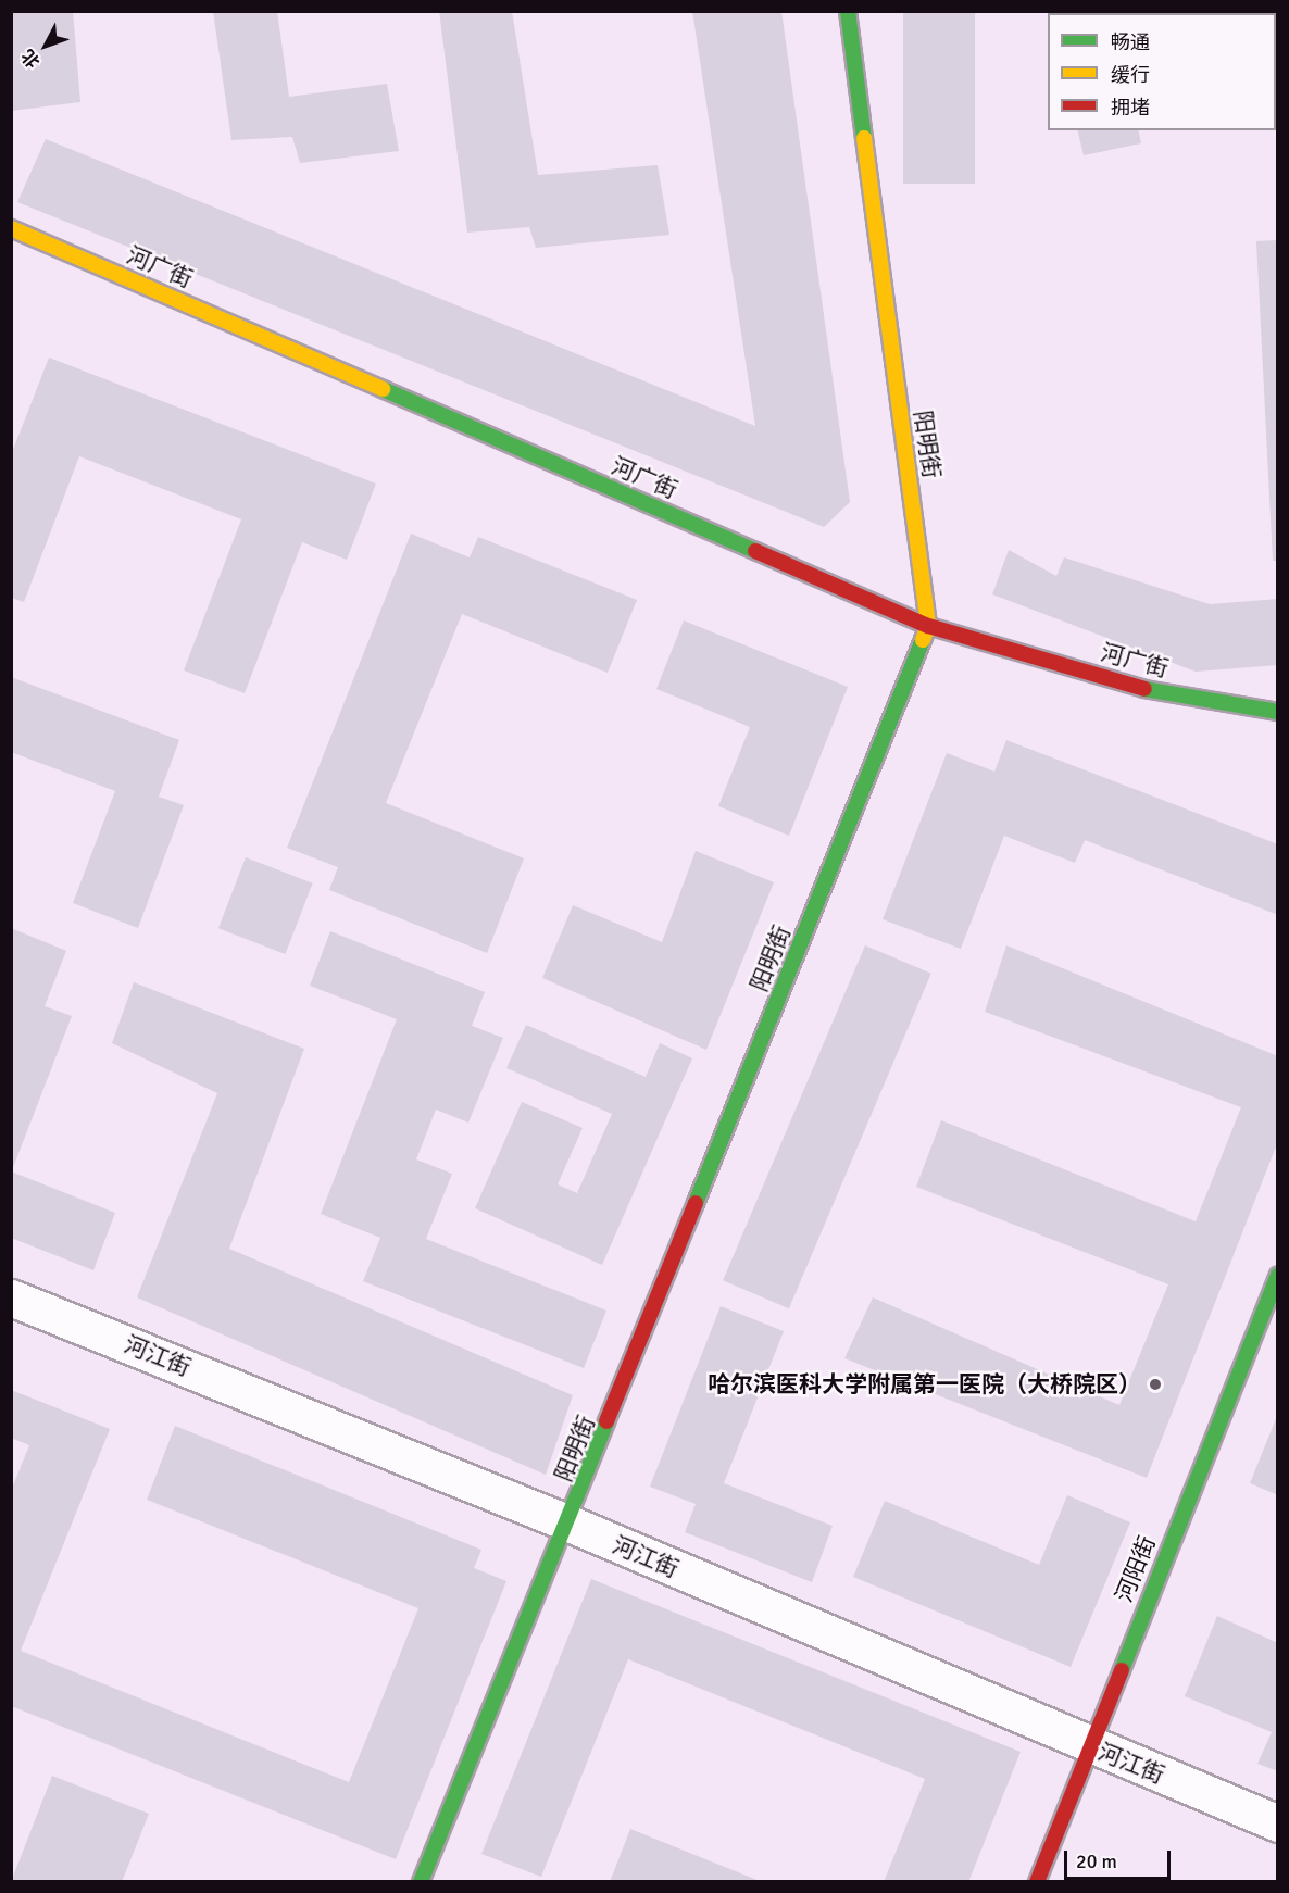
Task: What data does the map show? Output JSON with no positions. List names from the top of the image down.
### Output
{
  "streets": {
    "street": [
      "河广街",
      "阳明街",
      "河江街",
      "河阳街"
    ]
  },
  "crossings": [
    ["河广街", "阳明街"],
    ["阳明街", "河江街"],
    ["河江街", "河阳街"]
  ],
  "places": ["哈尔滨医科大学附属第一医院（大桥院区）"],
  "legend": ["畅通", "缓行", "拥堵"],
  "scale_bar": "20 m",
  "north": "bottom left"
}
